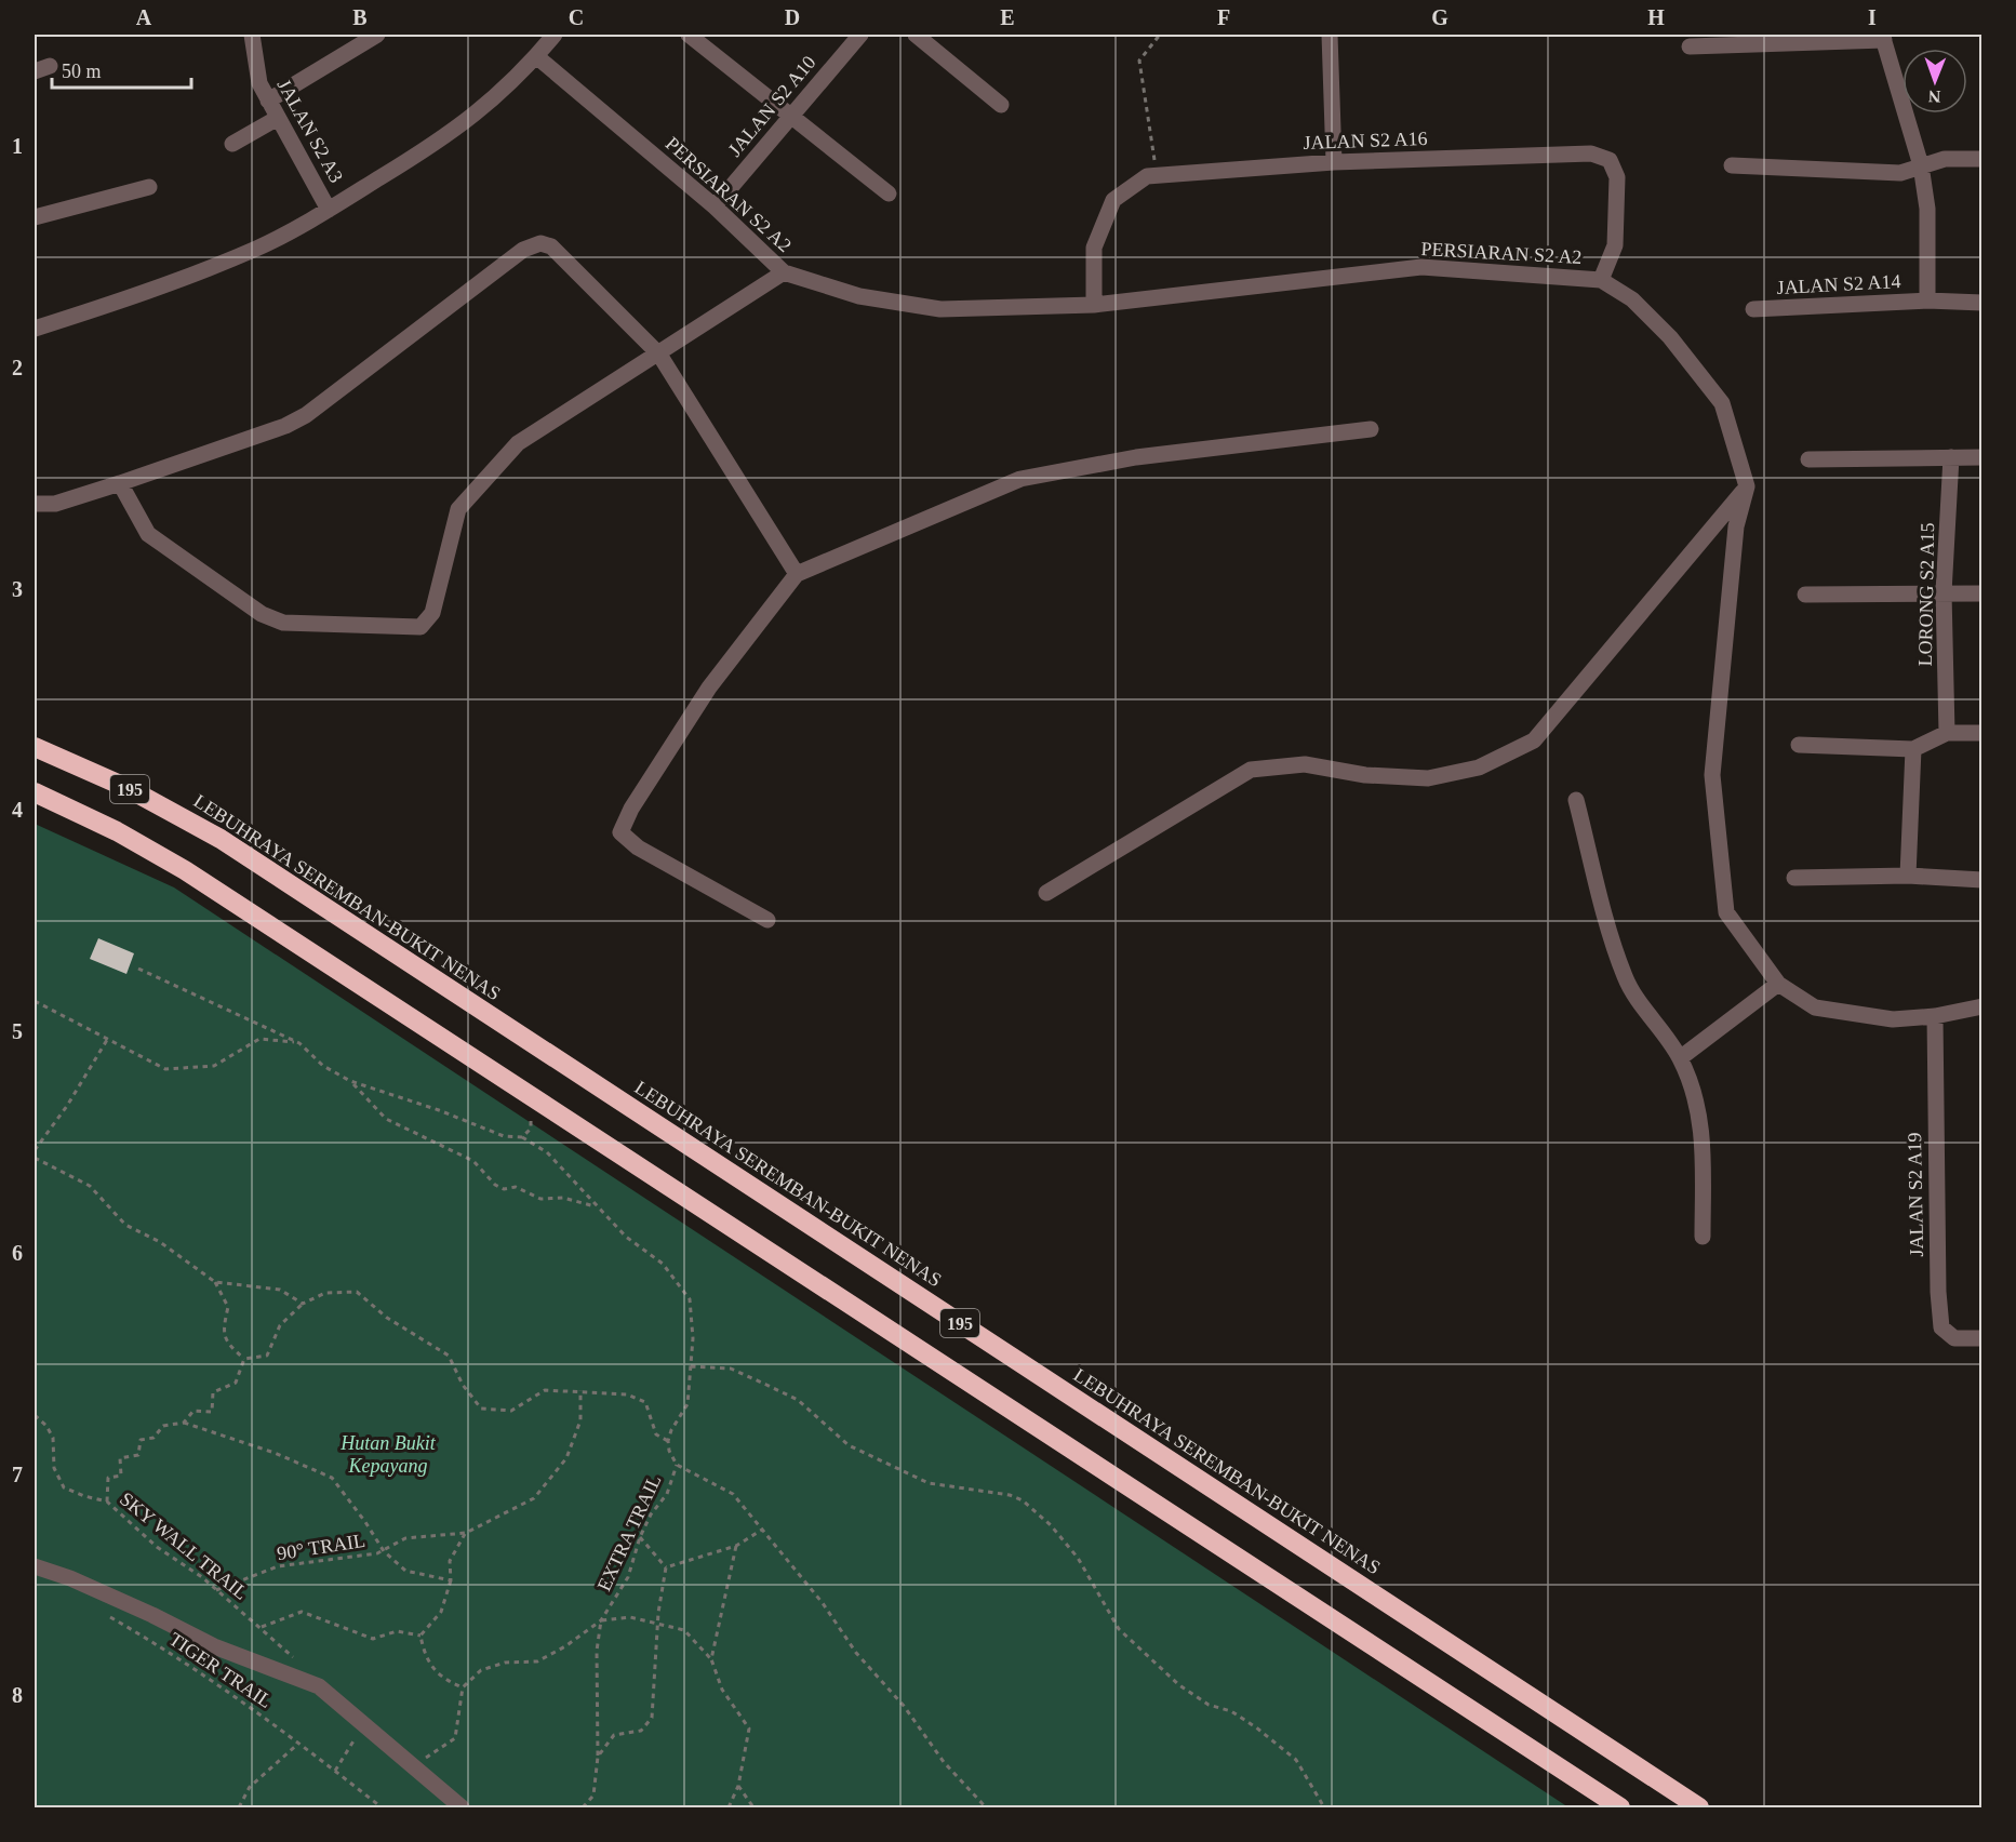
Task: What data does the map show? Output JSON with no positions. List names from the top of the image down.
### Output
{
  "streets": {
    "highway": ["195", "LEBUHRAYA SEREMBAN-BUKIT NENAS"],
    "street": [
      "JALAN S2 A10",
      "JALAN S2 A3",
      "JALAN S2 A16",
      "PERSIARAN S2 A2",
      "JALAN S2 A14",
      "LORONG S2 A15",
      "JALAN S2 A19"
    ],
    "path": [
      "EXTRA TRAIL",
      "SKY WALL TRAIL",
      "90° TRAIL",
      "TIGER TRAIL"
    ]
  },
  "crossings": [
    ["JALAN S2 A10", "PERSIARAN S2 A2"],
    ["JALAN S2 A16", "PERSIARAN S2 A2"],
    ["SKY WALL TRAIL", "90° TRAIL"]
  ],
  "parks": ["Hutan Bukit Kepayang"],
  "scale_bar": "50 m",
  "north": "bottom",
  "grid": {
    "columns": [
      "A",
      "B",
      "C",
      "D",
      "E",
      "F",
      "G",
      "H",
      "I"
    ],
    "rows": [
      "1",
      "2",
      "3",
      "4",
      "5",
      "6",
      "7",
      "8"
    ]
  }
}
